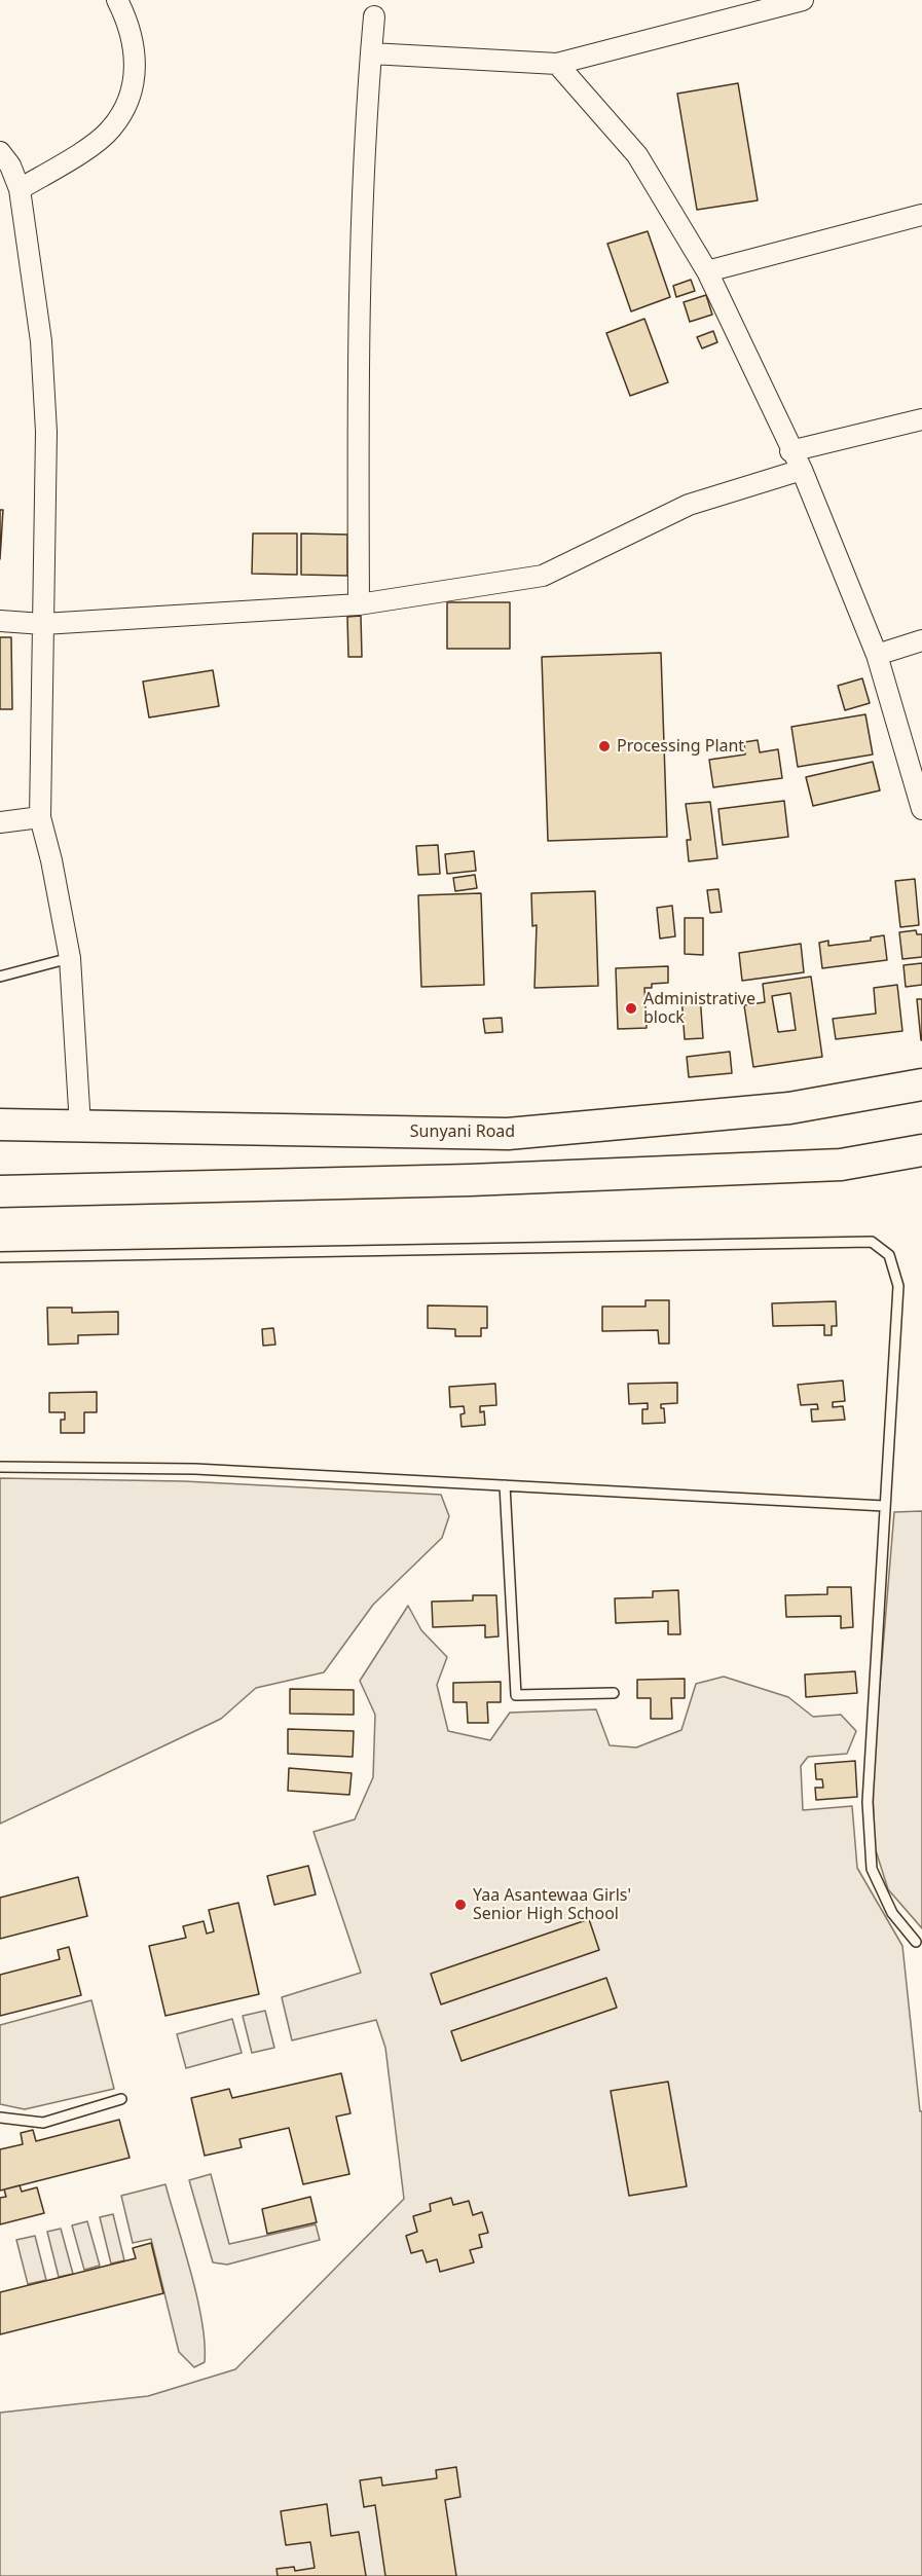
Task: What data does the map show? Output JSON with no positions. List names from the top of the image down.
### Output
{
  "streets": {
    "main road": ["Sunyani Road"]
  },
  "places": ["Processing Plant", "Administrative block", "Yaa Asantewaa Girls' Senior High School"]
}
